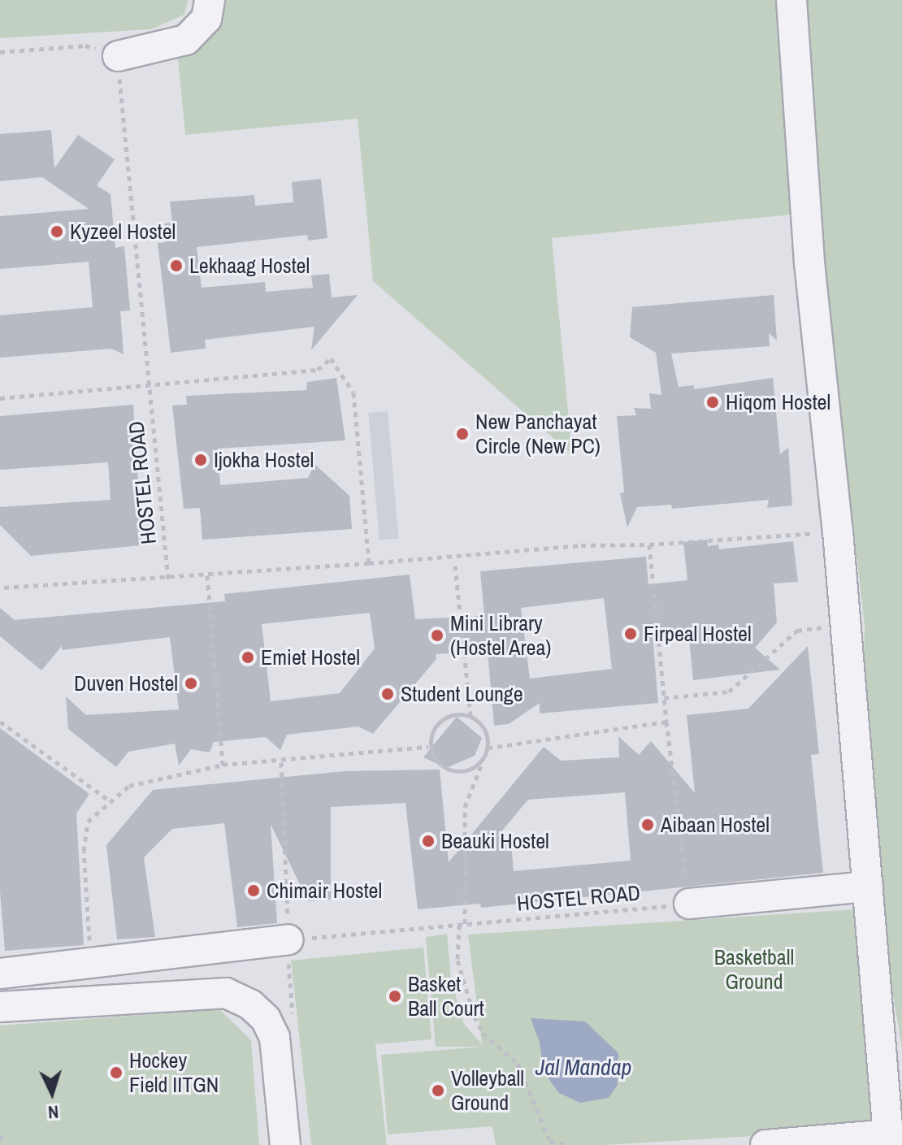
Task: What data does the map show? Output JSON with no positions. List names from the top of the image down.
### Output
{
  "streets": {
    "path": ["HOSTEL ROAD"]
  },
  "water": ["Jal Mandap"],
  "parks": ["Basketball Ground"],
  "places": [
    "Kyzeel Hostel",
    "Lekhaag Hostel",
    "Hiqom Hostel",
    "New Panchayat Circle (New PC)",
    "Ijokha Hostel",
    "Firpeal Hostel",
    "Mini Library (Hostel Area)",
    "Emiet Hostel",
    "Duven Hostel",
    "Student Lounge",
    "Aibaan Hostel",
    "Beauki Hostel",
    "Chimair Hostel",
    "Basket Ball Court",
    "Hockey Field IITGN",
    "Volleyball Ground"
  ],
  "north": "bottom"
}
